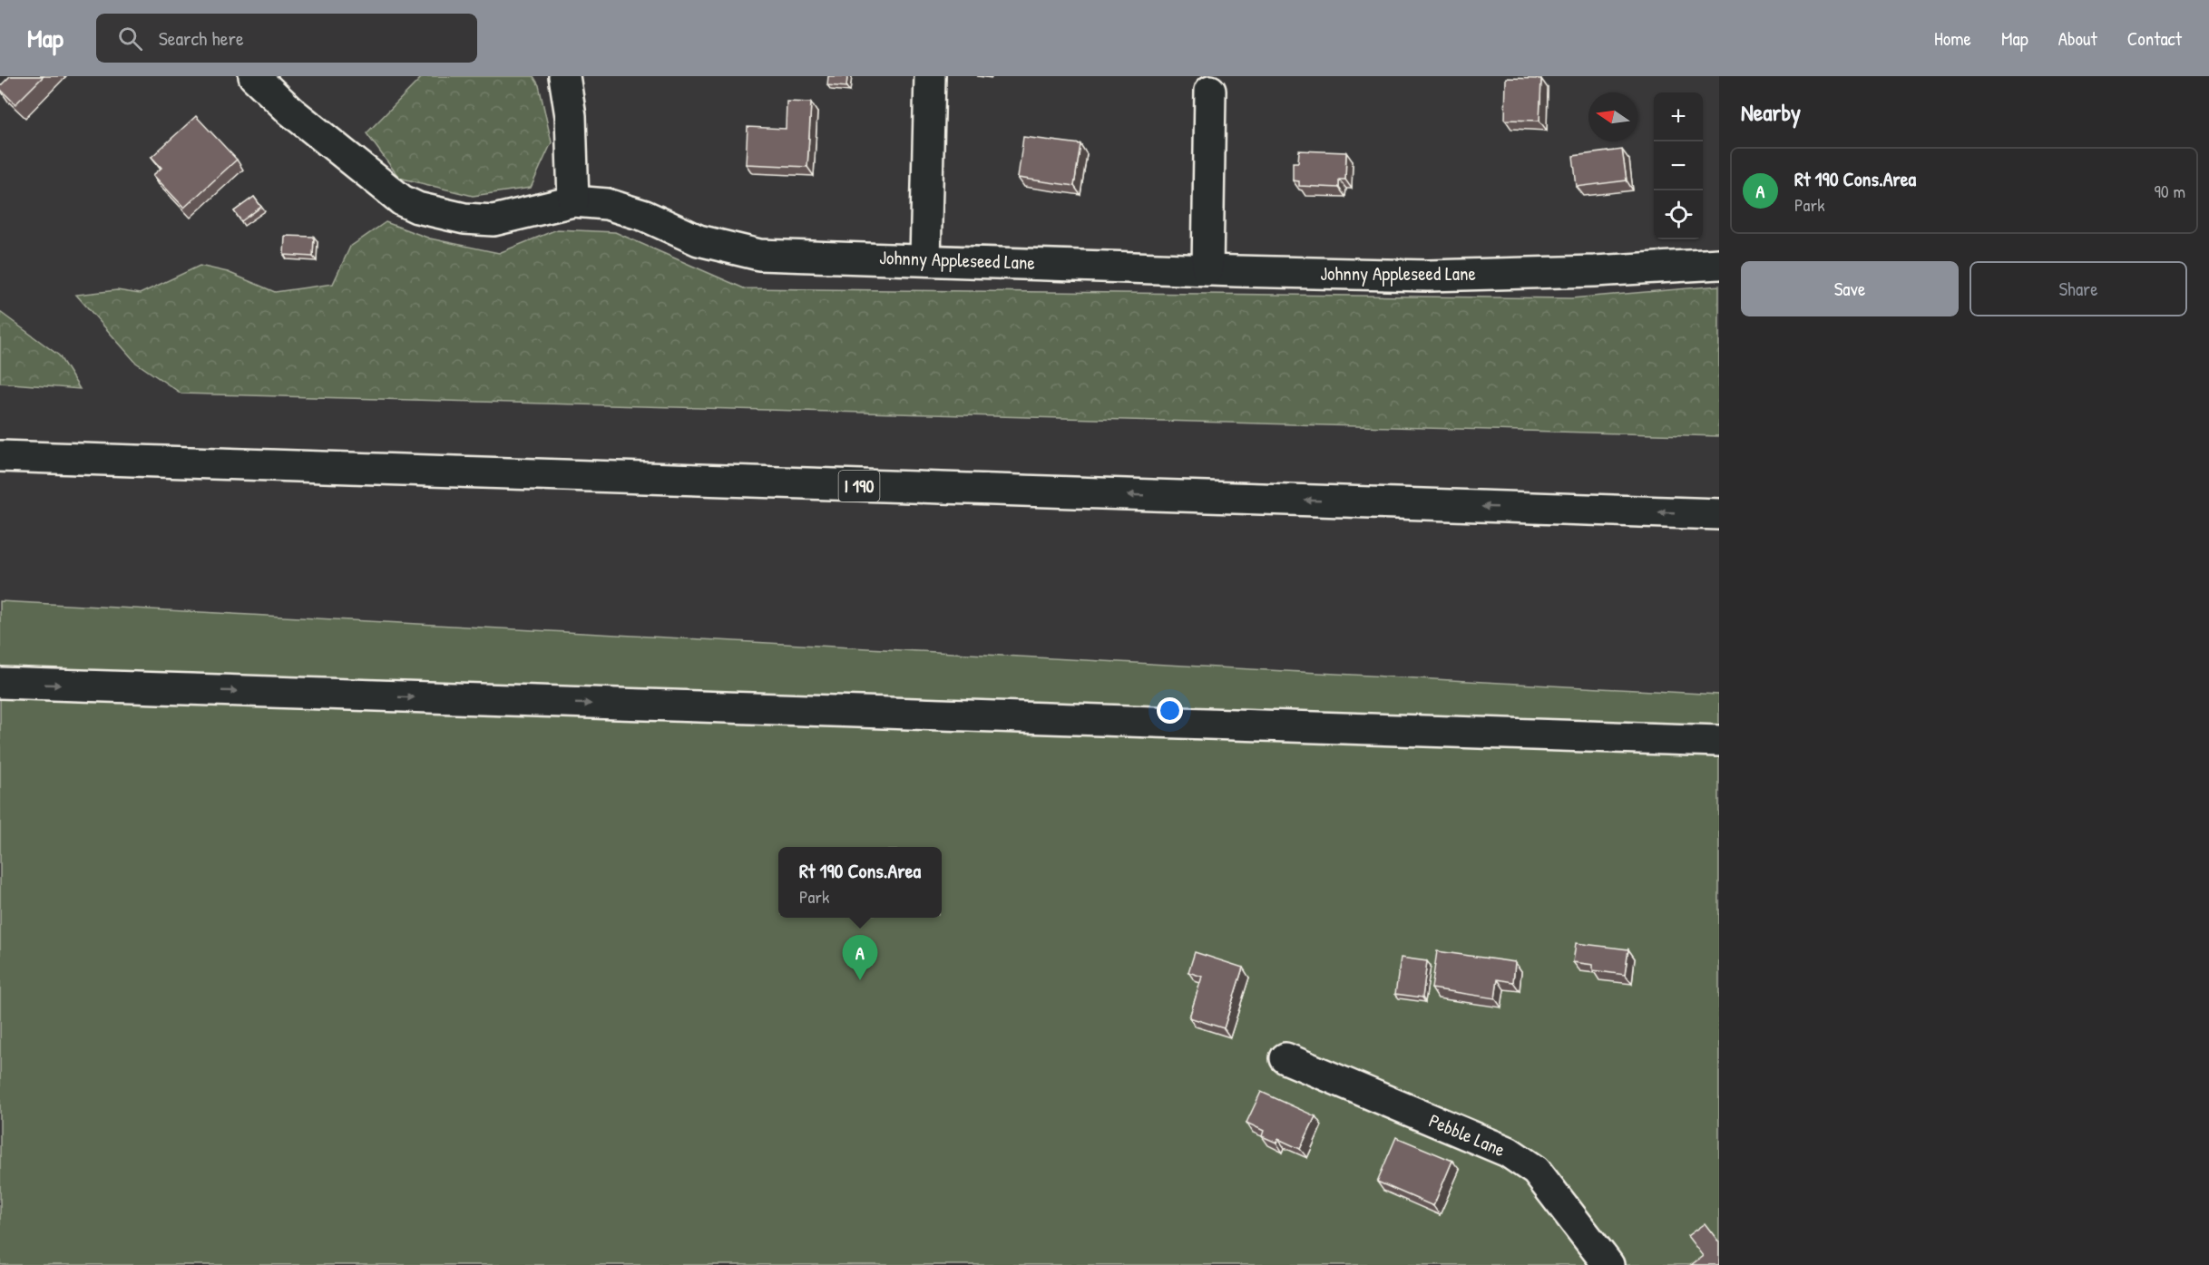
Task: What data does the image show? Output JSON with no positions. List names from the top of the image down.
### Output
{
  "streets": {
    "main road": ["Johnny Appleseed Lane", "I 190", "Pebble Lane"]
  },
  "north": "left",
  "page": {
    "header": "Map",
    "search": "Search here",
    "nav": [
      "Home",
      "Map",
      "About",
      "Contact"
    ],
    "heading": "Nearby",
    "map_buttons": ["+", "−"],
    "list": [
      {
        "mark": "A",
        "name": "Rt 190 Cons.Area",
        "note": "Park",
        "value": "90 m"
      }
    ],
    "buttons": ["Save", "Share"],
    "popup": ["Rt 190 Cons.Area", "Park"],
    "pins": "A"
  }
}
